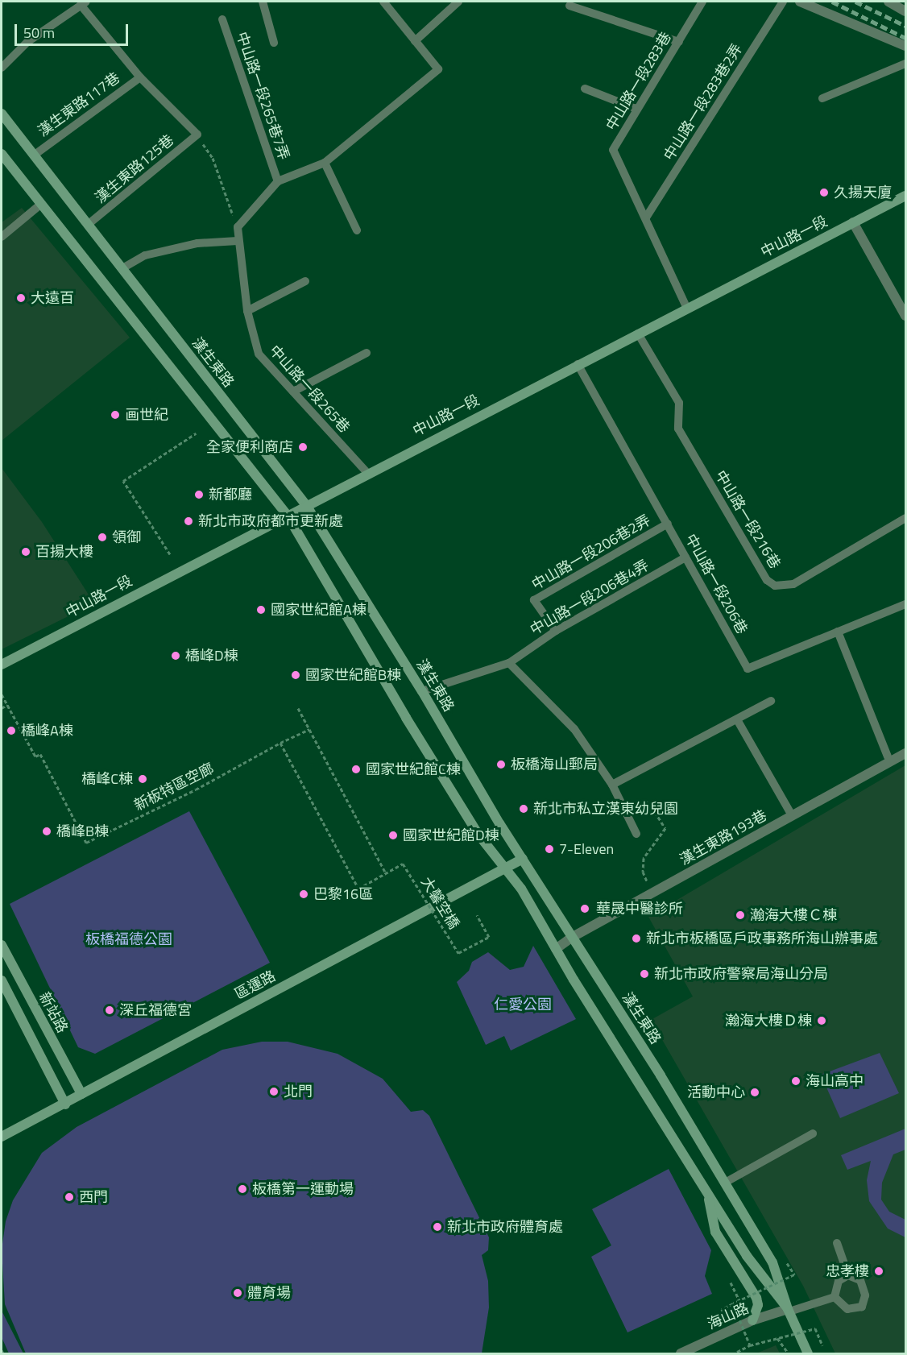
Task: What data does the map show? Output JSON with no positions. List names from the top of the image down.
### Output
{
  "streets": {
    "street": [
      "中山路一段",
      "漢生東路",
      "漢生東路193巷",
      "區運路",
      "新站路",
      "海山路"
    ],
    "lane": [
      "中山路一段283巷",
      "中山路一段265巷7弄",
      "中山路一段283巷2弄",
      "漢生東路117巷",
      "漢生東路125巷",
      "中山路一段265巷",
      "中山路一段216巷",
      "中山路一段206巷2弄",
      "中山路一段206巷",
      "中山路一段206巷4弄"
    ],
    "path": ["新板特區空廊", "大馨空橋"]
  },
  "crossings": [
    ["中山路一段283巷", "中山路一段283巷2弄"],
    ["中山路一段283巷", "中山路一段"],
    ["漢生東路117巷", "漢生東路"],
    ["漢生東路125巷", "漢生東路"],
    ["中山路一段", "漢生東路"],
    ["中山路一段", "中山路一段265巷"],
    ["中山路一段", "中山路一段216巷"],
    ["中山路一段", "中山路一段206巷"],
    ["漢生東路", "中山路一段206巷4弄"],
    ["漢生東路", "漢生東路193巷"],
    ["漢生東路", "區運路"],
    ["漢生東路", "海山路"],
    ["中山路一段206巷2弄", "中山路一段206巷"],
    ["中山路一段206巷2弄", "中山路一段206巷4弄"],
    ["中山路一段206巷", "中山路一段206巷4弄"],
    ["區運路", "新站路"]
  ],
  "parks": ["板橋福德公園", "仁愛公園"],
  "places": [
    "久揚天廈",
    "大遠百",
    "画世紀",
    "全家便利商店",
    "新都廳",
    "新北市政府都市更新處",
    "領御",
    "百揚大樓",
    "國家世紀館A棟",
    "橋峰D棟",
    "國家世紀館B棟",
    "橋峰A棟",
    "板橋海山郵局",
    "國家世紀館C棟",
    "橋峰C棟",
    "新北市私立漢東幼兒園",
    "橋峰B棟",
    "國家世紀館D棟",
    "7-Eleven",
    "巴黎16區",
    "華晟中醫診所",
    "瀚海大樓Ｃ棟",
    "新北市板橋區戶政事務所海山辦事處",
    "新北市政府警察局海山分局",
    "深丘福德宮",
    "瀚海大樓Ｄ棟",
    "海山高中",
    "北門",
    "活動中心",
    "板橋第一運動場",
    "西門",
    "新北市政府體育處",
    "忠孝樓",
    "體育場"
  ],
  "scale_bar": "50 m"
}
